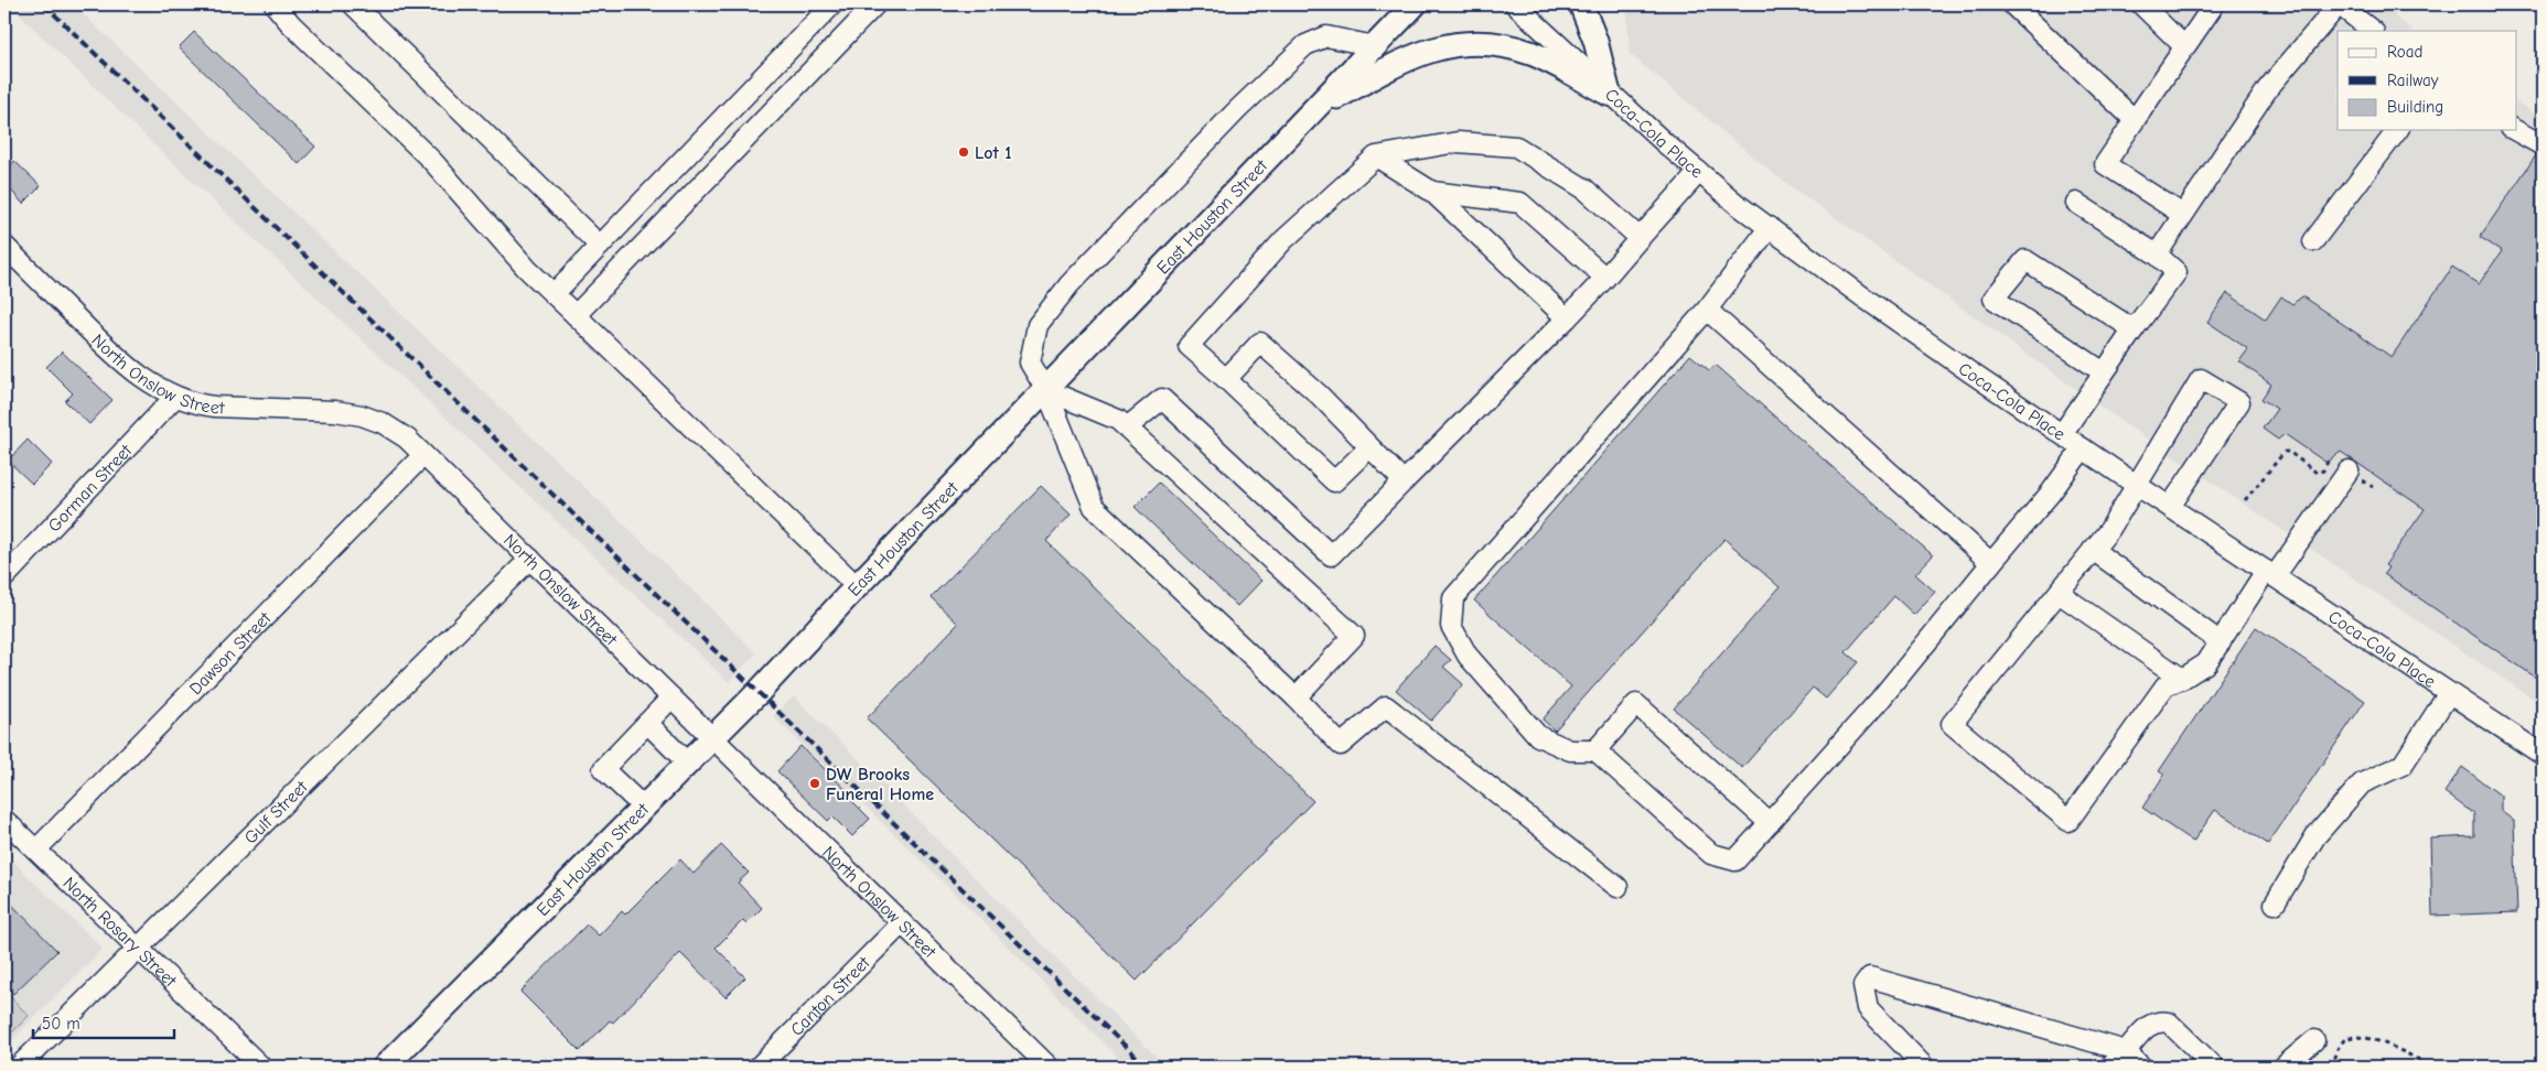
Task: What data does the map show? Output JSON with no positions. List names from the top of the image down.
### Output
{
  "streets": {
    "main road": ["East Houston Street"],
    "street": [
      "Coca-Cola Place",
      "North Onslow Street",
      "Gorman Street",
      "Dawson Street",
      "Gulf Street",
      "North Rosary Street",
      "Canton Street"
    ]
  },
  "crossings": [
    ["East Houston Street", "North Onslow Street"],
    ["North Onslow Street", "Gorman Street"],
    ["North Onslow Street", "Dawson Street"],
    ["North Onslow Street", "Gulf Street"],
    ["North Onslow Street", "Canton Street"],
    ["Dawson Street", "North Rosary Street"],
    ["Gulf Street", "North Rosary Street"]
  ],
  "places": ["Lot 1", "DW Brooks Funeral Home"],
  "legend": ["Road", "Railway", "Building"],
  "scale_bar": "50 m"
}
